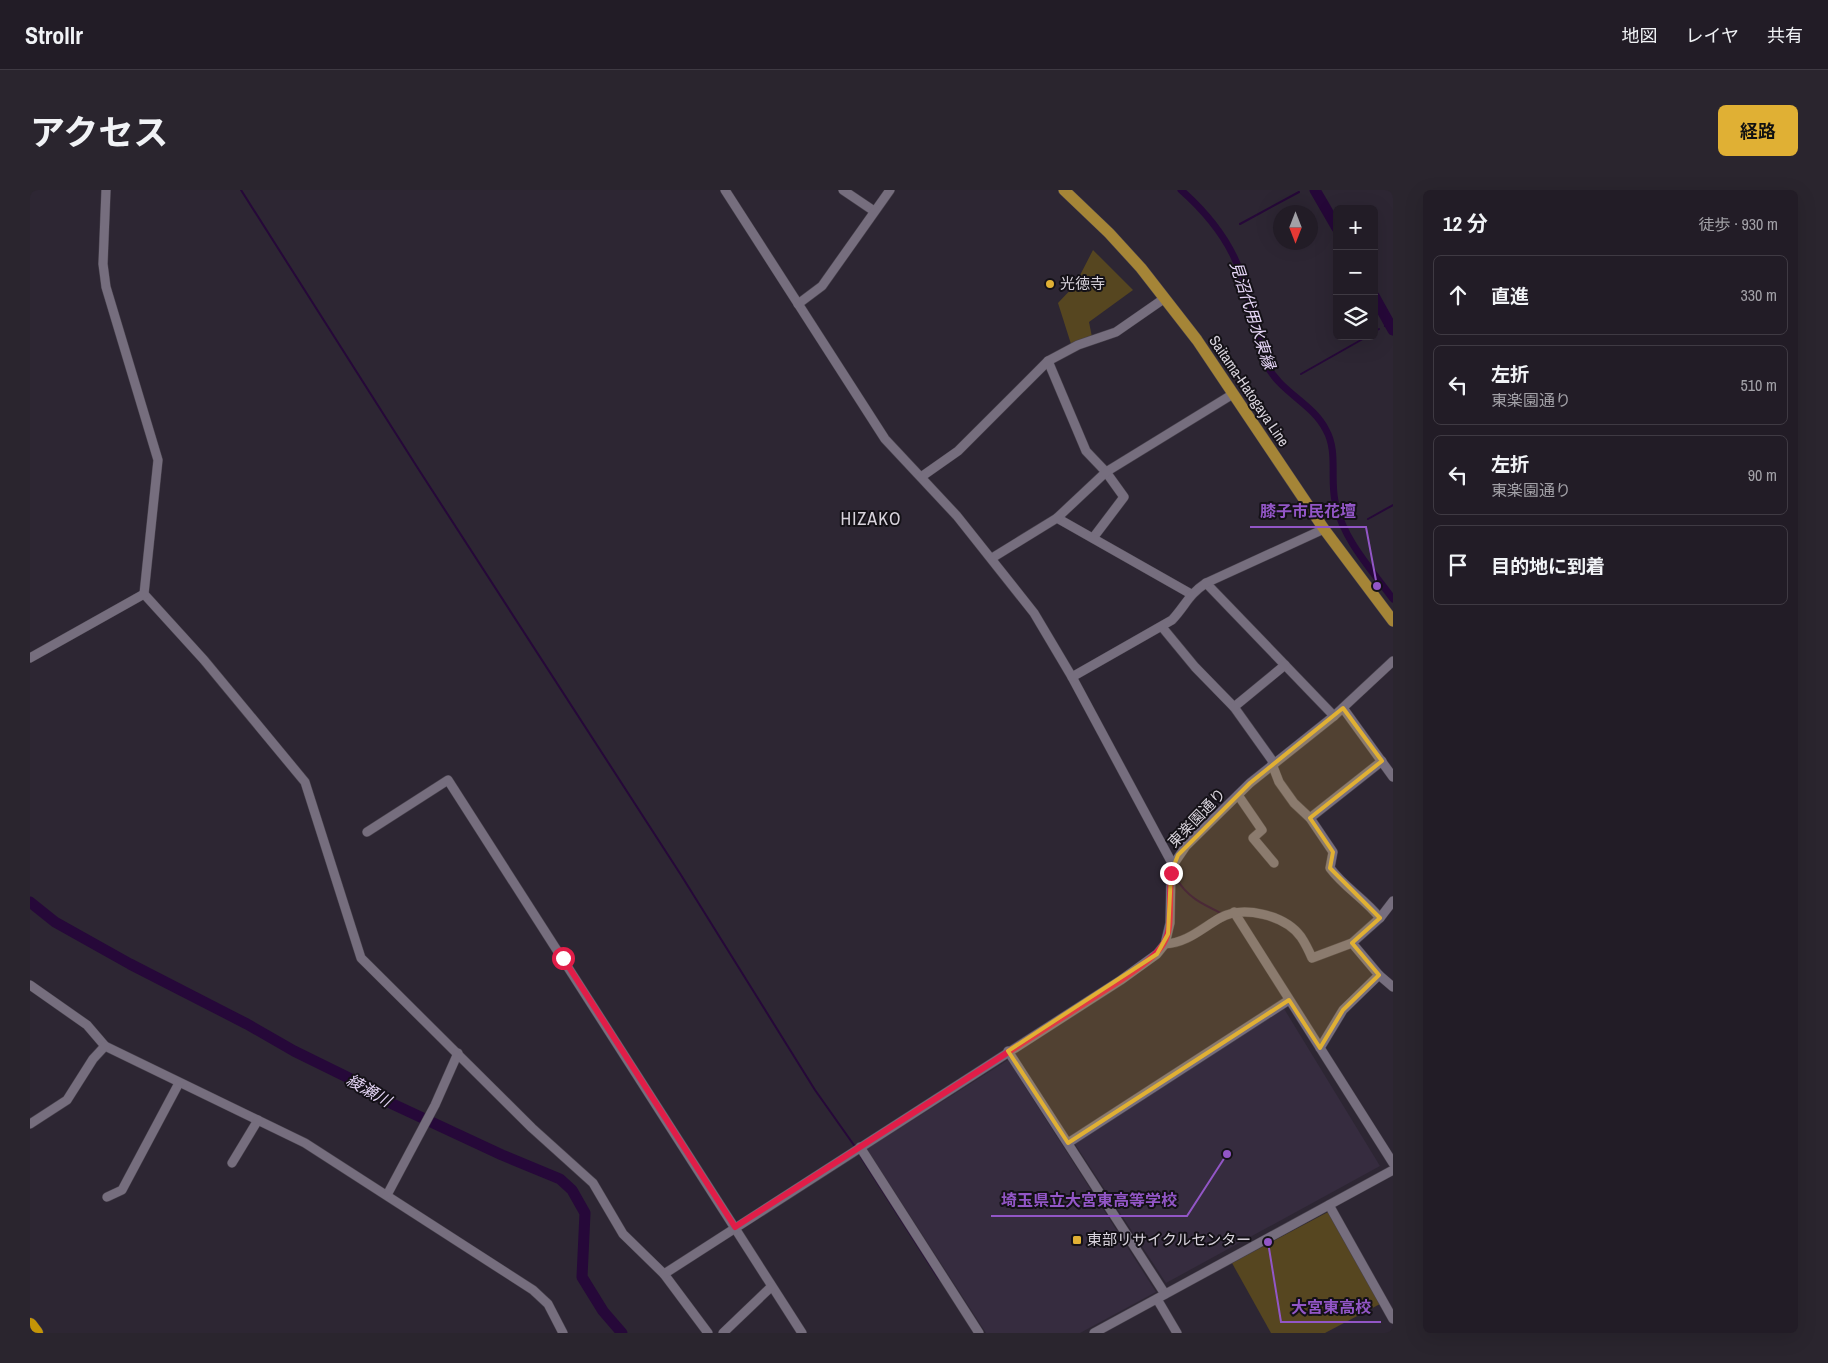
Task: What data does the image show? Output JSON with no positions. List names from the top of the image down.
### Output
{
  "streets": {
    "main road": ["Saitama-Hatogaya Line"],
    "street": ["東楽園通り"]
  },
  "districts": ["HIZAKO"],
  "water": ["見沼代用水東縁", "綾瀬川"],
  "places": {
    "other": [
      "光徳寺",
      "膝子市民花壇",
      "埼玉県立大宮東高等学校",
      "大宮東高校"
    ],
    "transit": ["東部リサイクルセンター"]
  },
  "north": "bottom",
  "page": {
    "header": "Strollr",
    "nav": ["地図", "レイヤ", "共有"],
    "title": "アクセス",
    "buttons": "経路",
    "heading": ["12 分", "徒歩 · 930 m"],
    "map_buttons": ["+", "−"],
    "list": [
      ["直進", "330 m"],
      ["左折", "東楽園通り", "510 m"],
      ["左折", "東楽園通り", "90 m"],
      "目的地に到着"
    ]
  }
}
